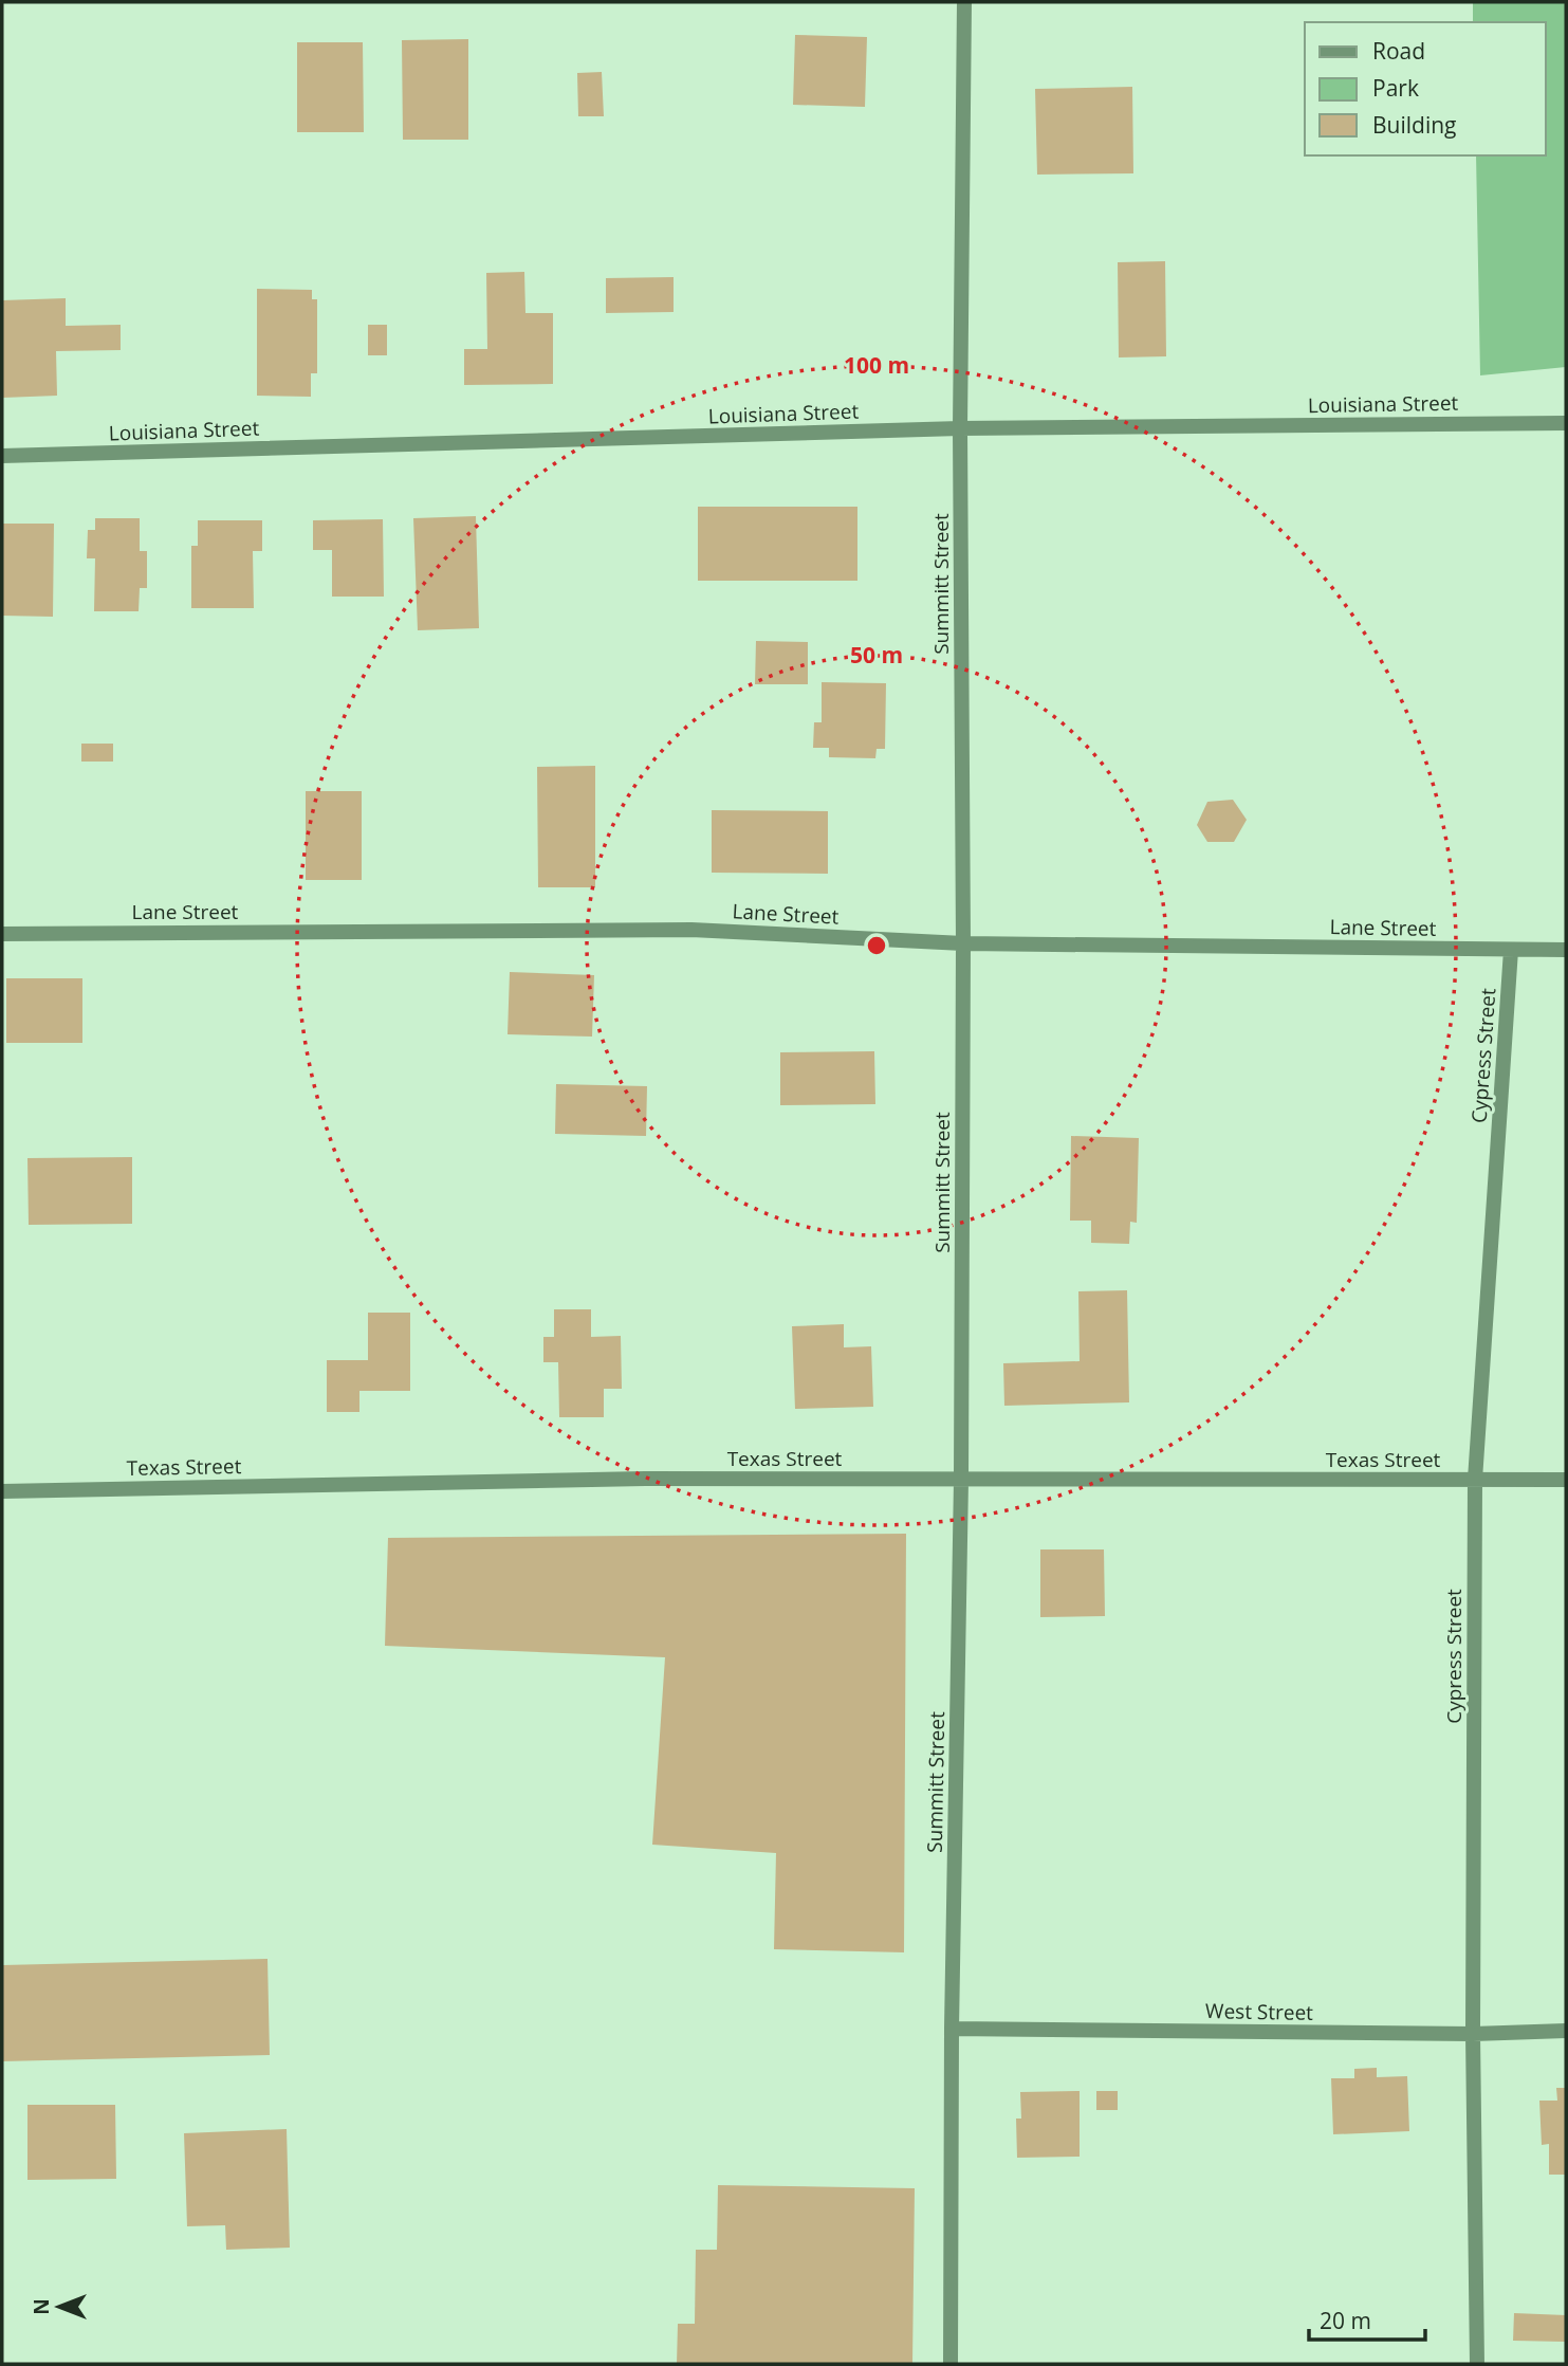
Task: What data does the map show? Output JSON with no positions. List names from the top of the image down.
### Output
{
  "streets": {
    "street": [
      "Louisiana Street",
      "Summitt Street",
      "Lane Street",
      "Cypress Street",
      "Texas Street",
      "West Street"
    ]
  },
  "crossings": [
    ["Louisiana Street", "Summitt Street"],
    ["Summitt Street", "Lane Street"],
    ["Summitt Street", "Texas Street"],
    ["Summitt Street", "West Street"],
    ["Lane Street", "Cypress Street"],
    ["Cypress Street", "Texas Street"],
    ["Cypress Street", "West Street"]
  ],
  "legend": ["Road", "Park", "Building"],
  "scale_bar": "20 m",
  "north": "left",
  "rings": ["100 m", "50 m"]
}
